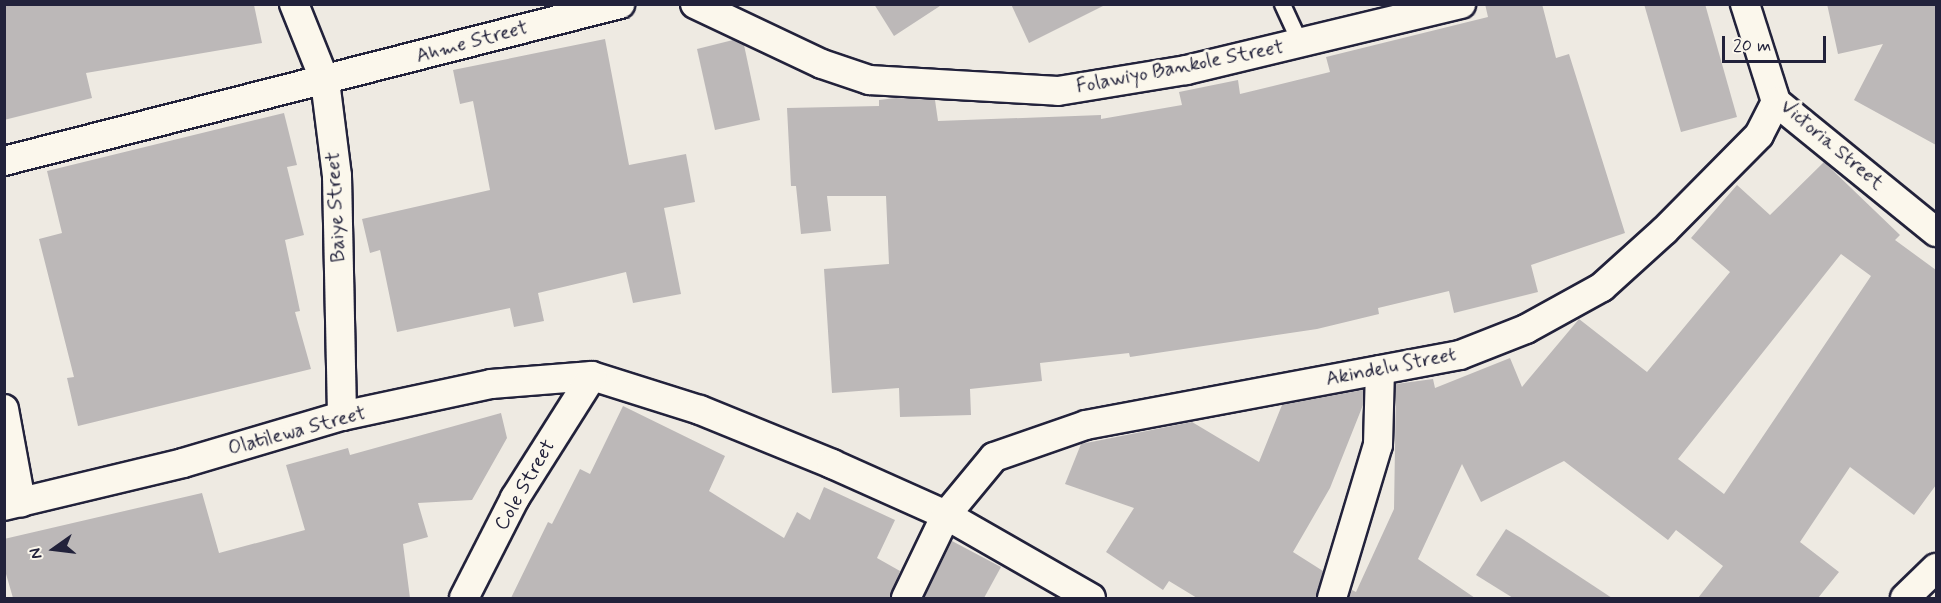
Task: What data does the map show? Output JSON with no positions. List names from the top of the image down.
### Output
{
  "streets": {
    "street": [
      "Ahme Street",
      "Folawiyo Bankole Street",
      "Victoria Street",
      "Baiye Street",
      "Akindelu Street",
      "Olatilewa Street",
      "Cole Street"
    ]
  },
  "crossings": [
    ["Ahme Street", "Baiye Street"],
    ["Victoria Street", "Akindelu Street"],
    ["Baiye Street", "Olatilewa Street"],
    ["Olatilewa Street", "Cole Street"]
  ],
  "scale_bar": "20 m",
  "north": "left"
}
